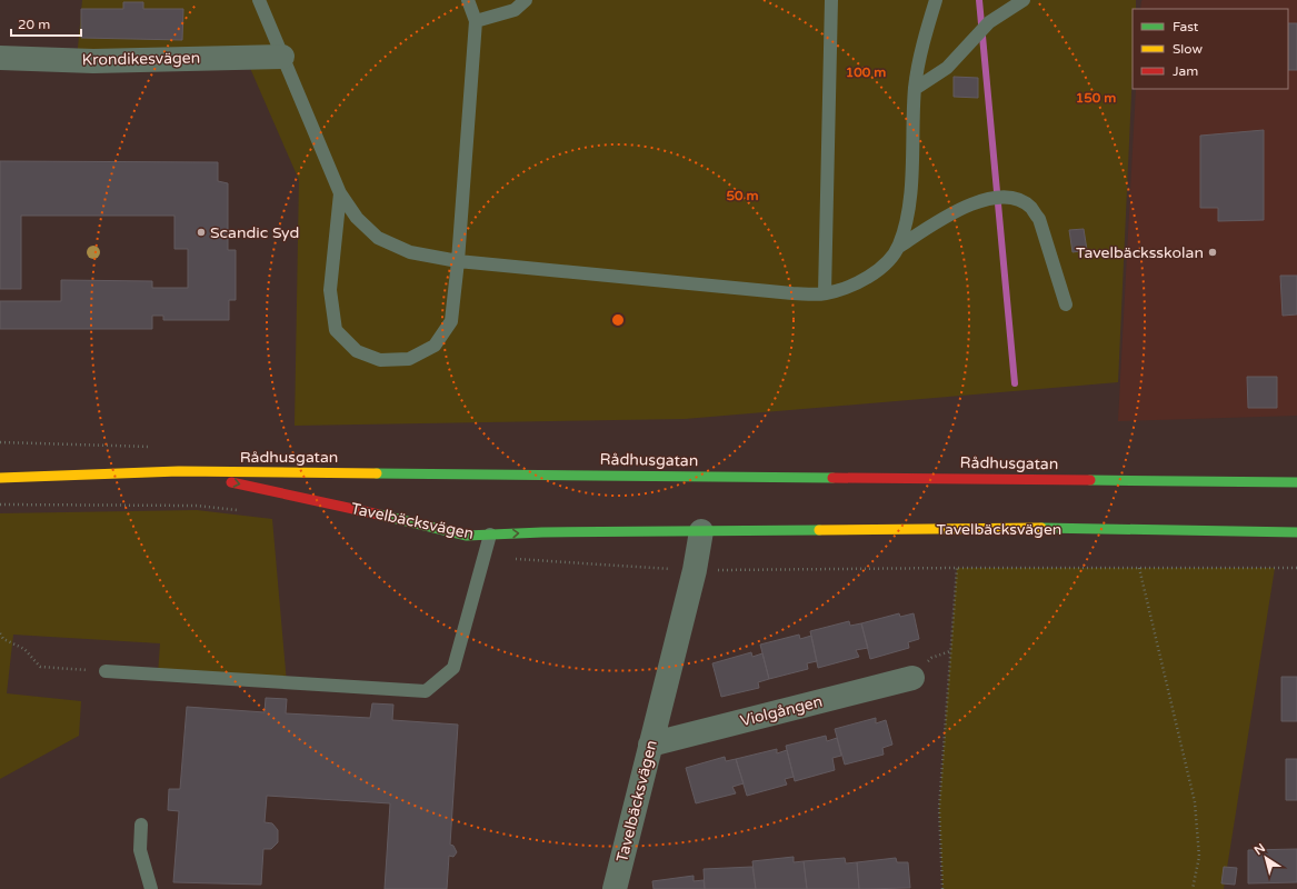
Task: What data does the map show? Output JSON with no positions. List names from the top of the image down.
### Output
{
  "streets": {
    "main road": ["Rådhusgatan", "Tavelbäcksvägen"],
    "street": ["Krondikesvägen", "Violgången"]
  },
  "crossings": [
    ["Rådhusgatan", "Tavelbäcksvägen"],
    ["Tavelbäcksvägen", "Violgången"]
  ],
  "one_way": ["Tavelbäcksvägen"],
  "places": ["Scandic Syd", "Tavelbäcksskolan"],
  "legend": ["Fast", "Slow", "Jam"],
  "scale_bar": "20 m",
  "north": "top left",
  "rings": ["100 m", "150 m", "50 m"]
}
